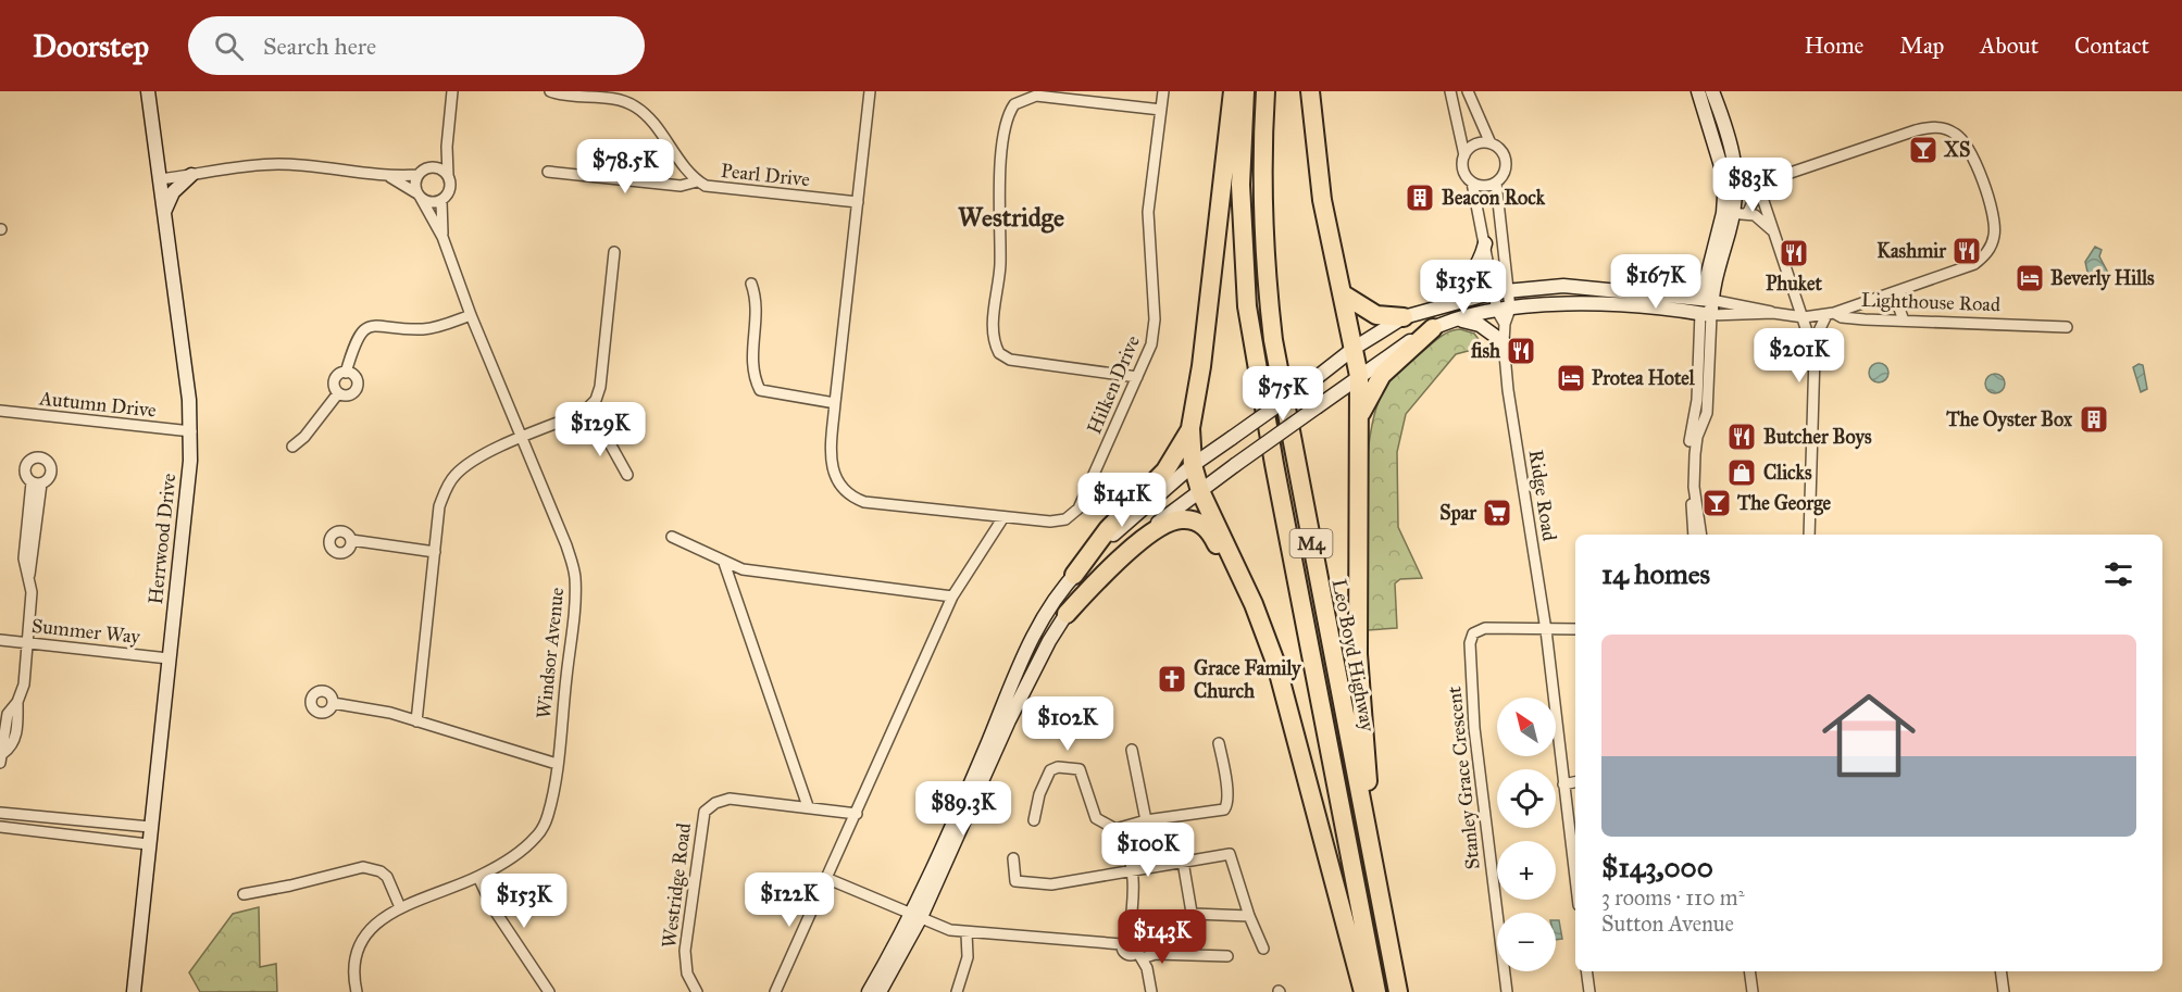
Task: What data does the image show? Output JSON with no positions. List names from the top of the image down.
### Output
{
  "streets": {
    "highway": ["M4", "Leo Boyd Highway"],
    "street": [
      "Pearl Drive",
      "Lighthouse Road",
      "Hilken Drive",
      "Autumn Drive",
      "Ridge Road",
      "Herrwood Drive",
      "Summer Way",
      "Windsor Avenue",
      "Stanley Grace Crescent",
      "Westridge Road"
    ]
  },
  "crossings": [
    ["Pearl Drive", "Hilken Drive"],
    ["Autumn Drive", "Herrwood Drive"],
    ["Ridge Road", "Stanley Grace Crescent"],
    ["Herrwood Drive", "Summer Way"]
  ],
  "districts": ["Westridge"],
  "places": {
    "bar": ["XS", "The George"],
    "building": ["Beacon Rock", "The Oyster Box"],
    "restaurant": [
      "Kashmir",
      "Phuket",
      "fish",
      "Butcher Boys"
    ],
    "hotel": ["Beverly Hills", "Protea Hotel"],
    "shop": ["Clicks"],
    "supermarket": ["Spar"],
    "church": ["Grace Family Church"]
  },
  "north": "top left",
  "page": {
    "header": "Doorstep",
    "search": "Search here",
    "nav": [
      "Home",
      "Map",
      "About",
      "Contact"
    ],
    "price": [
      "$78.5K",
      "$83K",
      "$167K",
      "$135K",
      "$201K",
      "$75K",
      "$129K",
      "$141K",
      "$102K",
      "$89.3K",
      "$100K",
      "$122K",
      "$153K",
      "$143K"
    ],
    "heading": "14 homes",
    "list": [
      {
        "name": "$143,000",
        "note": "3 rooms · 110 m² · Sutton Avenue"
      }
    ],
    "map_buttons": ["+", "−"]
  }
}
